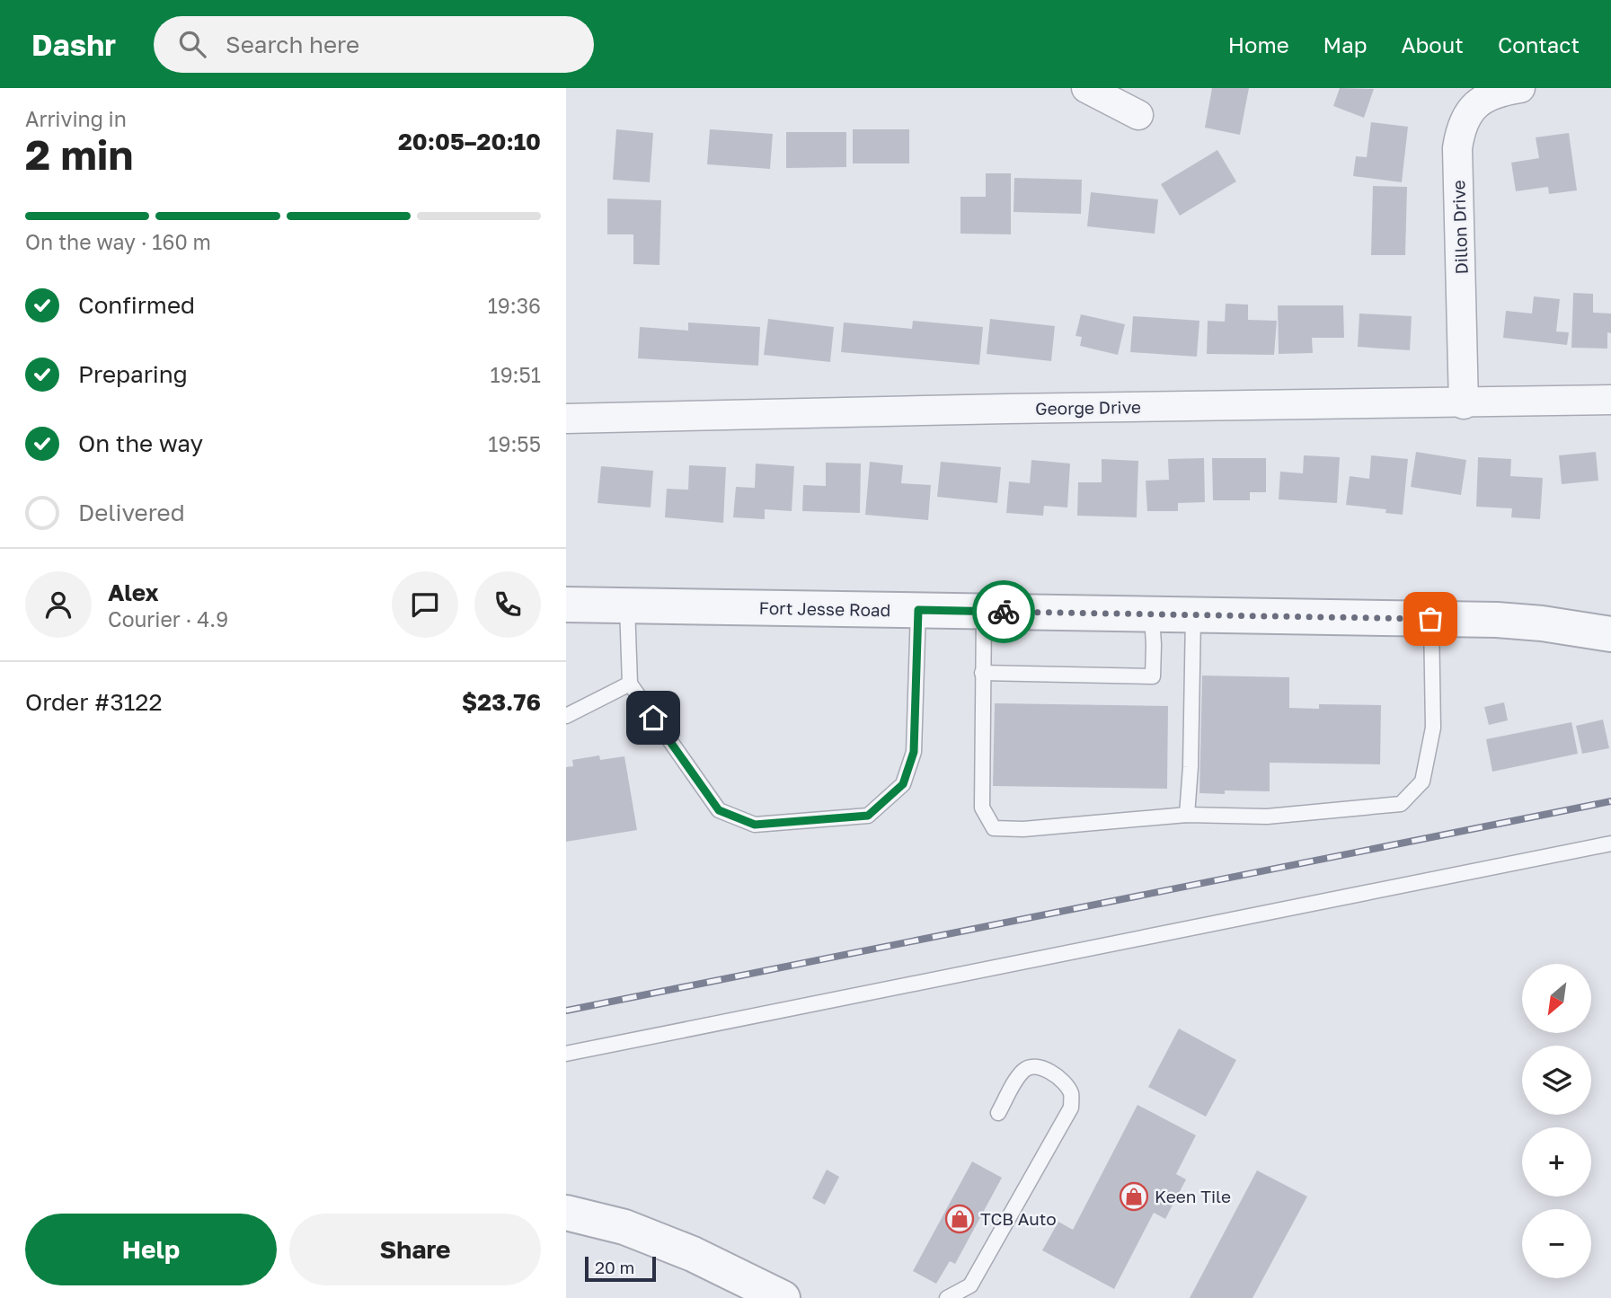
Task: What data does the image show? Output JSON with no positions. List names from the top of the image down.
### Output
{
  "streets": {
    "street": ["Dillon Drive", "George Drive", "Fort Jesse Road"]
  },
  "crossings": [
    ["Dillon Drive", "George Drive"]
  ],
  "places": {
    "shop": ["Keen Tile", "TCB Auto"]
  },
  "scale_bar": "20 m",
  "north": "bottom left",
  "page": {
    "header": "Dashr",
    "search": "Search here",
    "nav": [
      "Home",
      "Map",
      "About",
      "Contact"
    ],
    "heading": ["2 min", "Arriving in", "20:05–20:10"],
    "panel": [
      "Alex",
      "Courier · 4.9",
      "Order #3122",
      "$23.76"
    ],
    "bar": "On the way · 160 m",
    "list": [
      ["Confirmed", "19:36"],
      ["Preparing", "19:51"],
      ["On the way", "19:55"],
      "Delivered"
    ],
    "map_buttons": ["+", "−"],
    "buttons": ["Help", "Share"],
    "scale": "20 m"
  }
}
